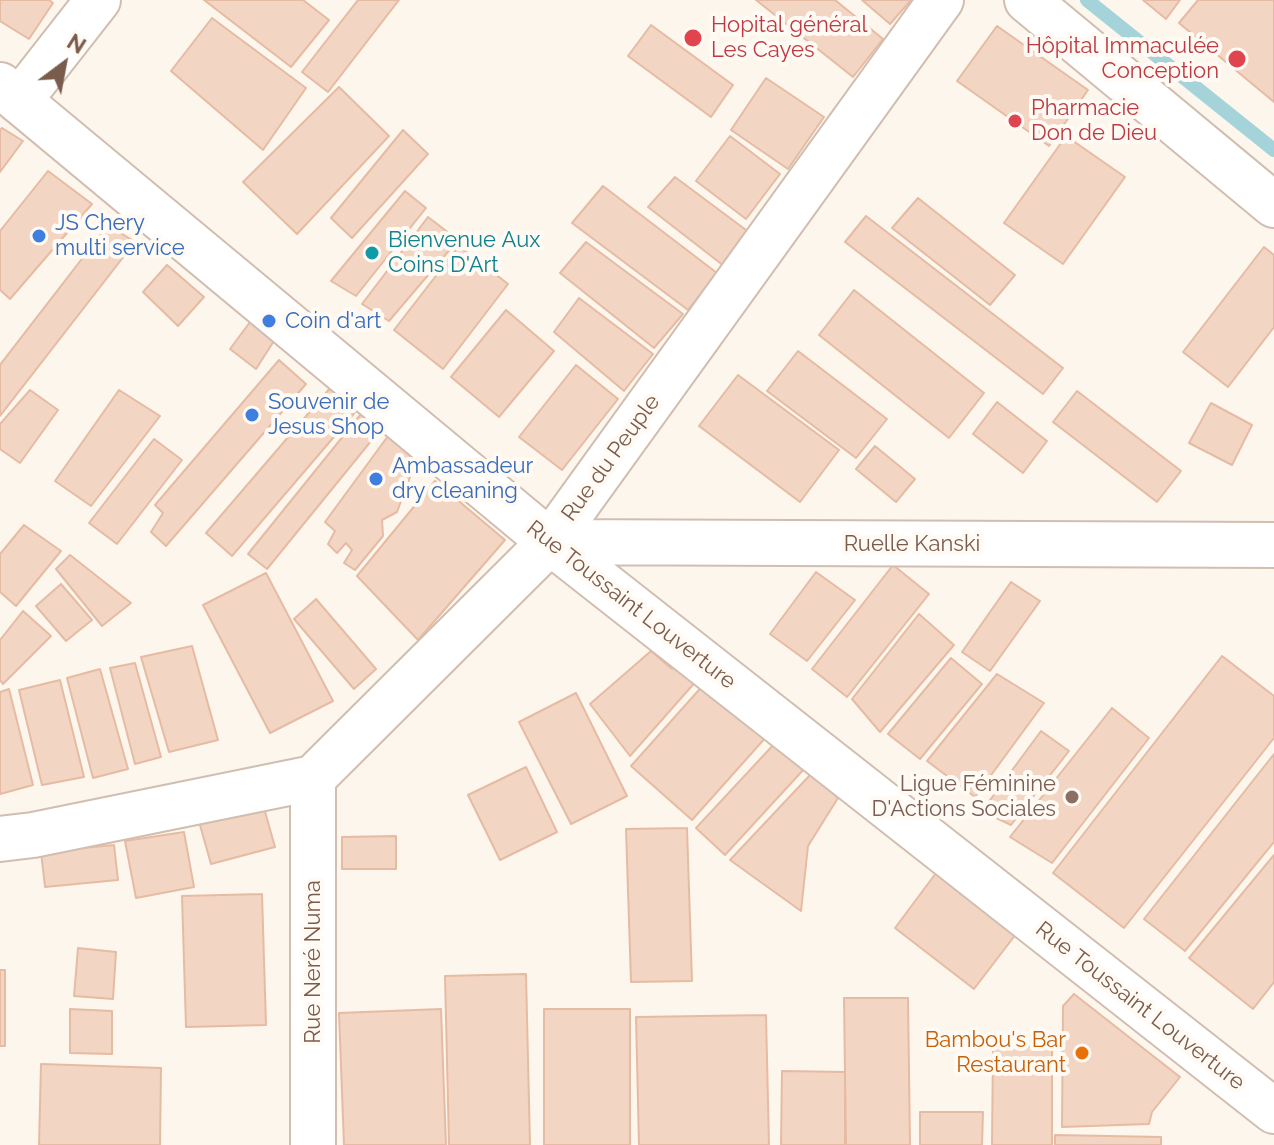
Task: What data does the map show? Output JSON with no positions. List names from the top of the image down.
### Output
{
  "streets": {
    "street": [
      "Rue du Peuple",
      "Ruelle Kanski",
      "Rue Toussaint Louverture",
      "Rue Neré Numa"
    ]
  },
  "crossings": [
    ["Rue du Peuple", "Ruelle Kanski"],
    ["Rue du Peuple", "Rue Toussaint Louverture"],
    ["Rue du Peuple", "Rue Neré Numa"],
    ["Ruelle Kanski", "Rue Toussaint Louverture"]
  ],
  "places": [
    "Hopital général Les Cayes",
    "Hôpital Immaculée Conception",
    "Pharmacie Don de Dieu",
    "JS Chery multi service",
    "Bienvenue Aux Coins D'Art",
    "Coin d'art",
    "Souvenir de Jesus Shop",
    "Ambassadeur dry cleaning",
    "Ligue Féminine D'Actions Sociales",
    "Bambou's Bar Restaurant"
  ],
  "north": "top right"
}
